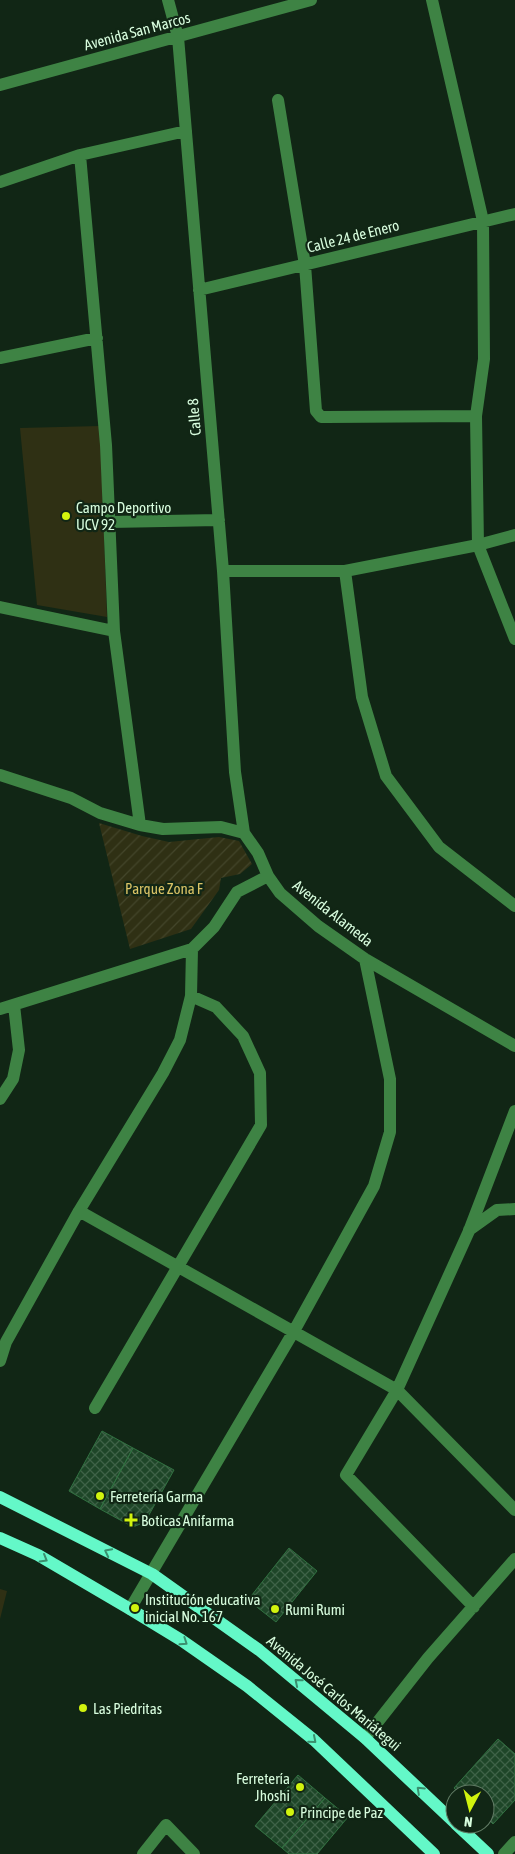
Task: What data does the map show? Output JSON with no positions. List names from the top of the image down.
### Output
{
  "streets": {
    "main road": ["Avenida José Carlos Mariátegui"],
    "street": [
      "Avenida San Marcos",
      "Calle 24 de Enero",
      "Calle 8",
      "Avenida Alameda"
    ]
  },
  "crossings": [
    ["Avenida San Marcos", "Calle 8"],
    ["Calle 24 de Enero", "Calle 8"],
    ["Calle 8", "Avenida Alameda"]
  ],
  "parks": ["Parque Zona F"],
  "places": {
    "other": [
      "Campo Deportivo UCV 92",
      "Ferretería Garma",
      "Institución educativa inicial No. 167",
      "Rumi Rumi",
      "Las Piedritas",
      "Ferretería Jhoshi",
      "Principe de Paz"
    ],
    "health": ["Boticas Anifarma"]
  },
  "north": "bottom"
}
